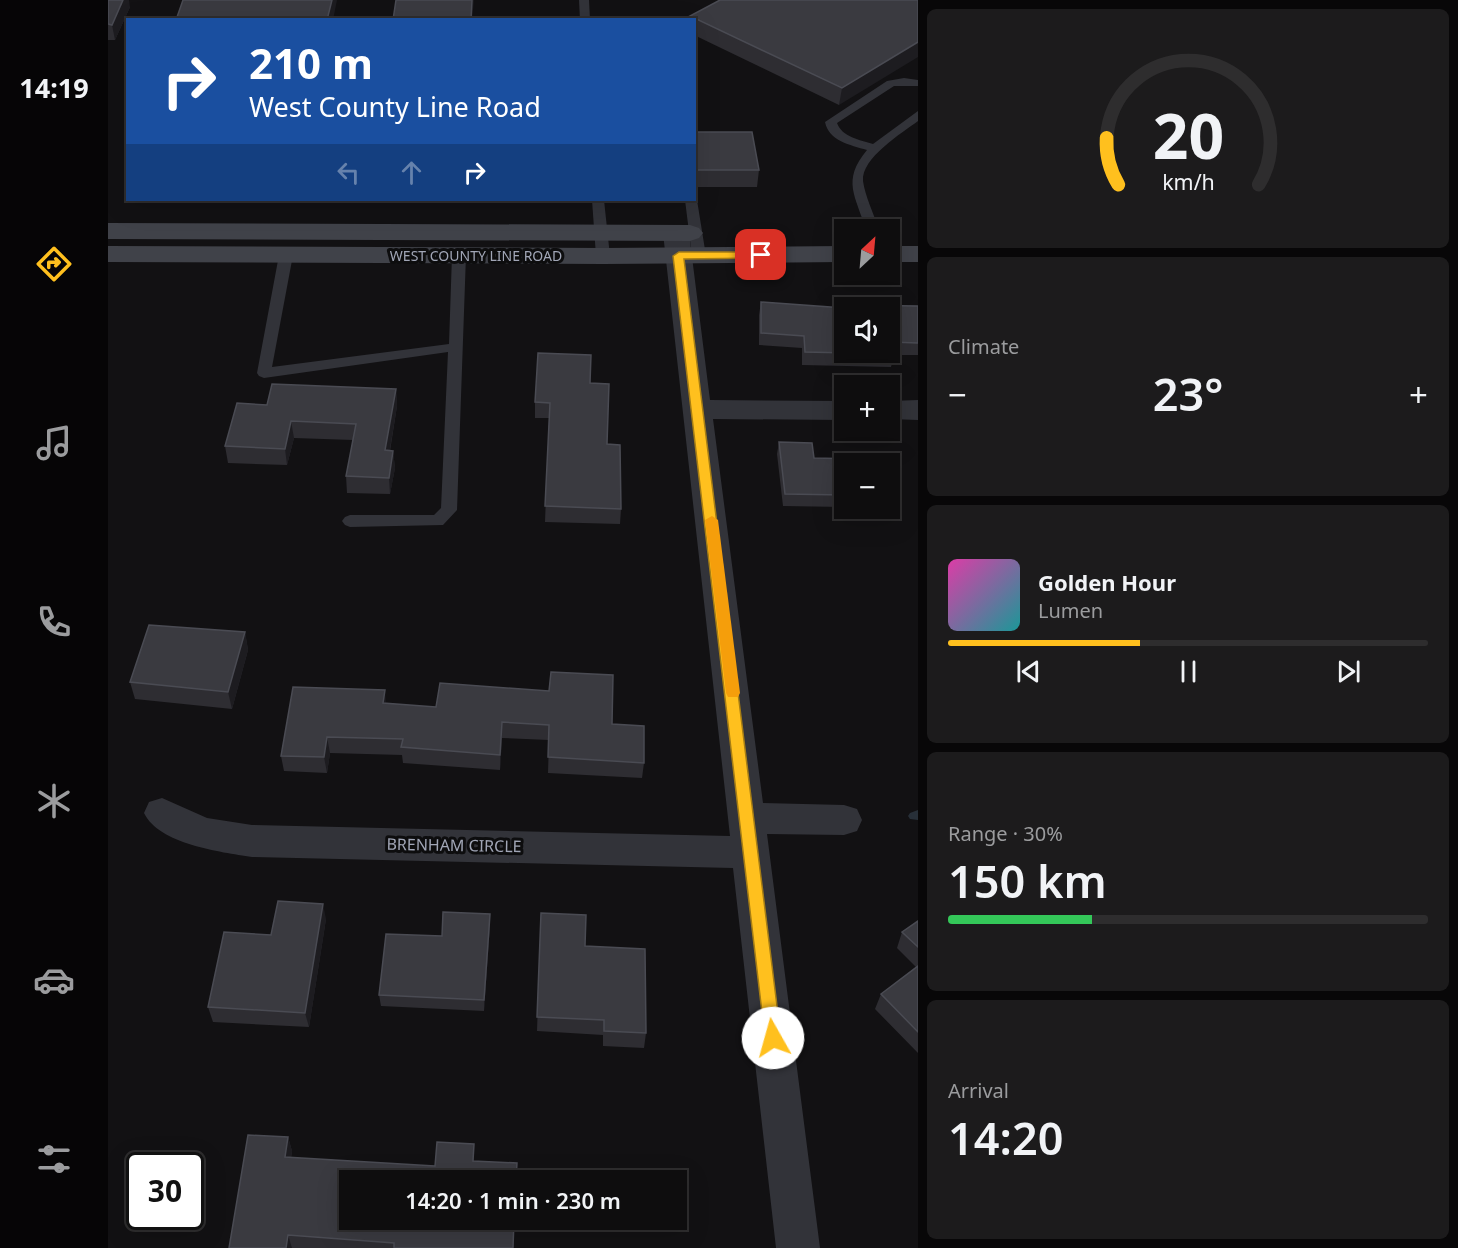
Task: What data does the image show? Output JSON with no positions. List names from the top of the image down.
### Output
{
  "streets": {
    "main road": ["WEST COUNTY LINE ROAD"],
    "street": ["BRENHAM CIRCLE"]
  },
  "north": "top right",
  "page": {
    "tabs": "14:19",
    "turn": ["210 m", "West County Line Road"],
    "map_buttons": ["+", "−"],
    "tile": [
      "Climate",
      ["Range · 30%", "150 km"],
      ["Arrival", "14:20"]
    ],
    "heat": ["−", "23°", "+"],
    "song": ["Golden Hour", "Lumen"],
    "limit": "30",
    "trip": "14:20 · 1 min · 230 m",
    "gauge": ["20", "km/h"]
  }
}
